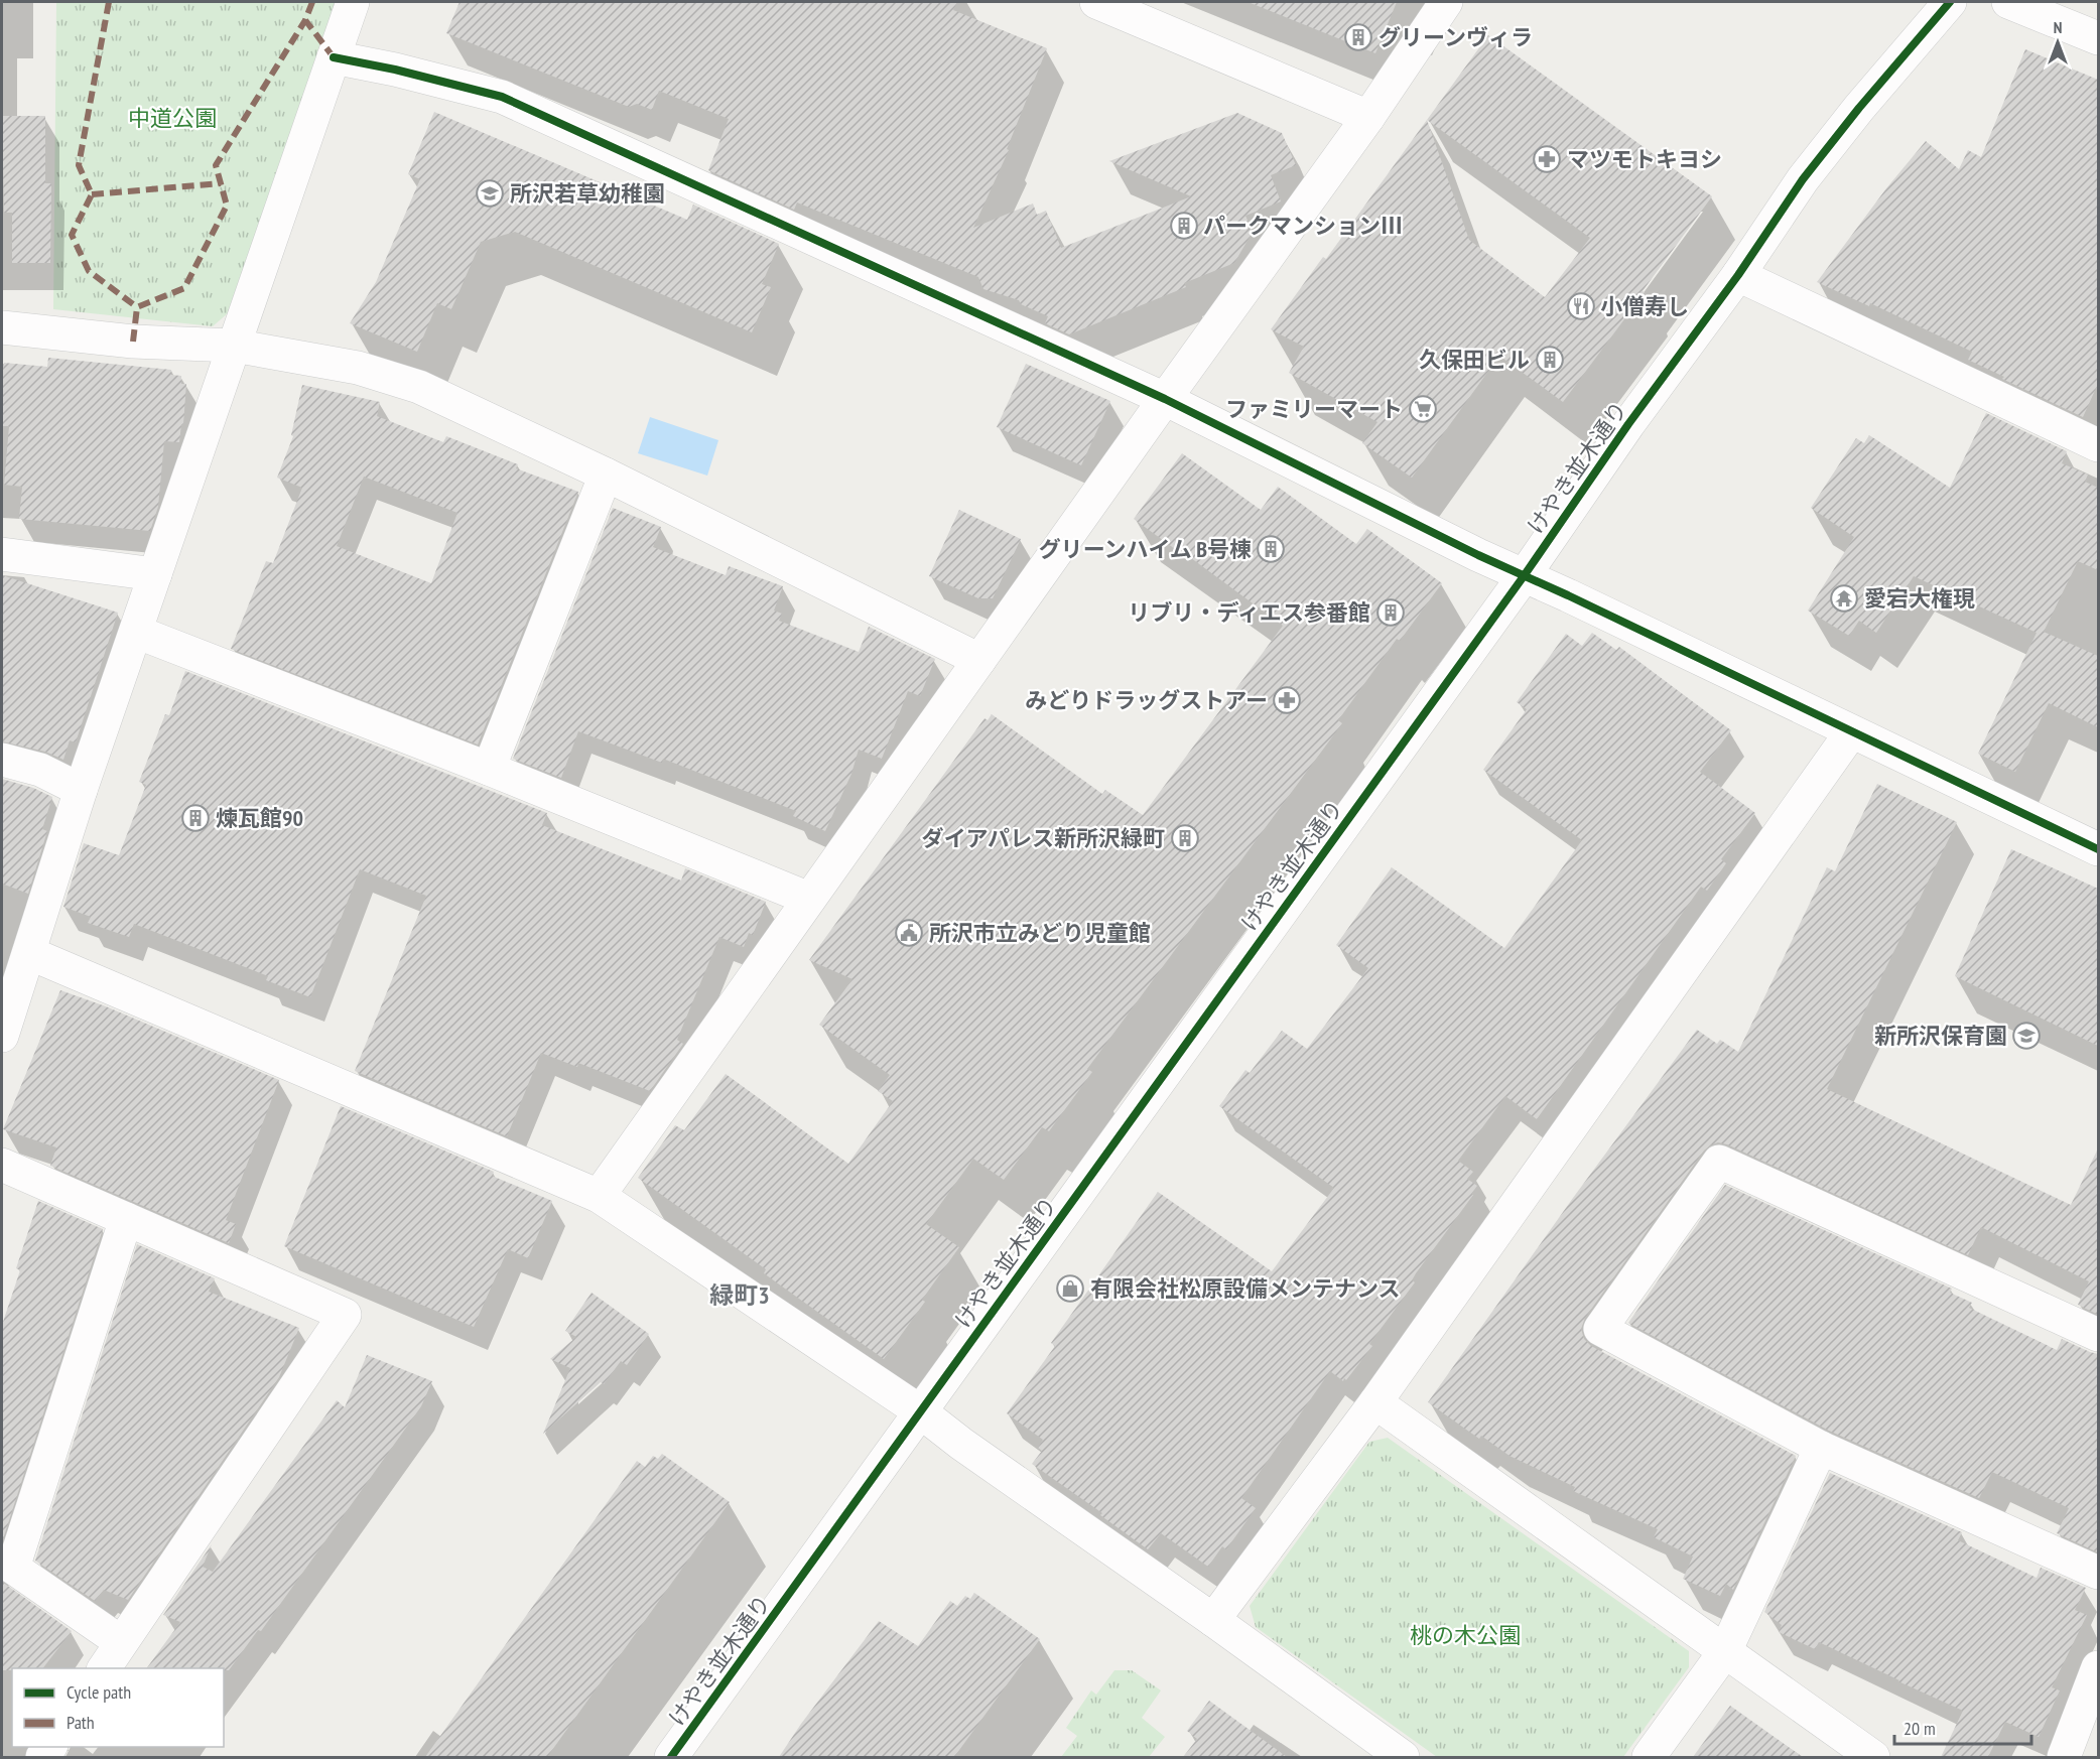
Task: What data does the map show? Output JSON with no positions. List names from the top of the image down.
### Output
{
  "streets": {
    "street": ["けやき並木通り"]
  },
  "districts": ["緑町3"],
  "parks": ["中道公園", "桃の木公園"],
  "places": {
    "building": [
      "グリーンヴィラ",
      "パークマンションⅢ",
      "久保田ビル",
      "グリーンハイム B号棟",
      "リブリ・ディエス参番館",
      "煉瓦館90",
      "ダイアパレス新所沢緑町"
    ],
    "pharmacy": ["マツモトキヨシ", "みどりドラッグストアー"],
    "school or university": ["所沢若草幼稚園", "新所沢保育園"],
    "restaurant": ["小僧寿し"],
    "supermarket": ["ファミリーマート"],
    "temple": ["愛宕大権現"],
    "public building": ["所沢市立みどり児童館"],
    "shop": ["有限会社松原設備メンテナンス"]
  },
  "legend": ["Cycle path", "Path"],
  "scale_bar": "20 m",
  "north": "top"
}
